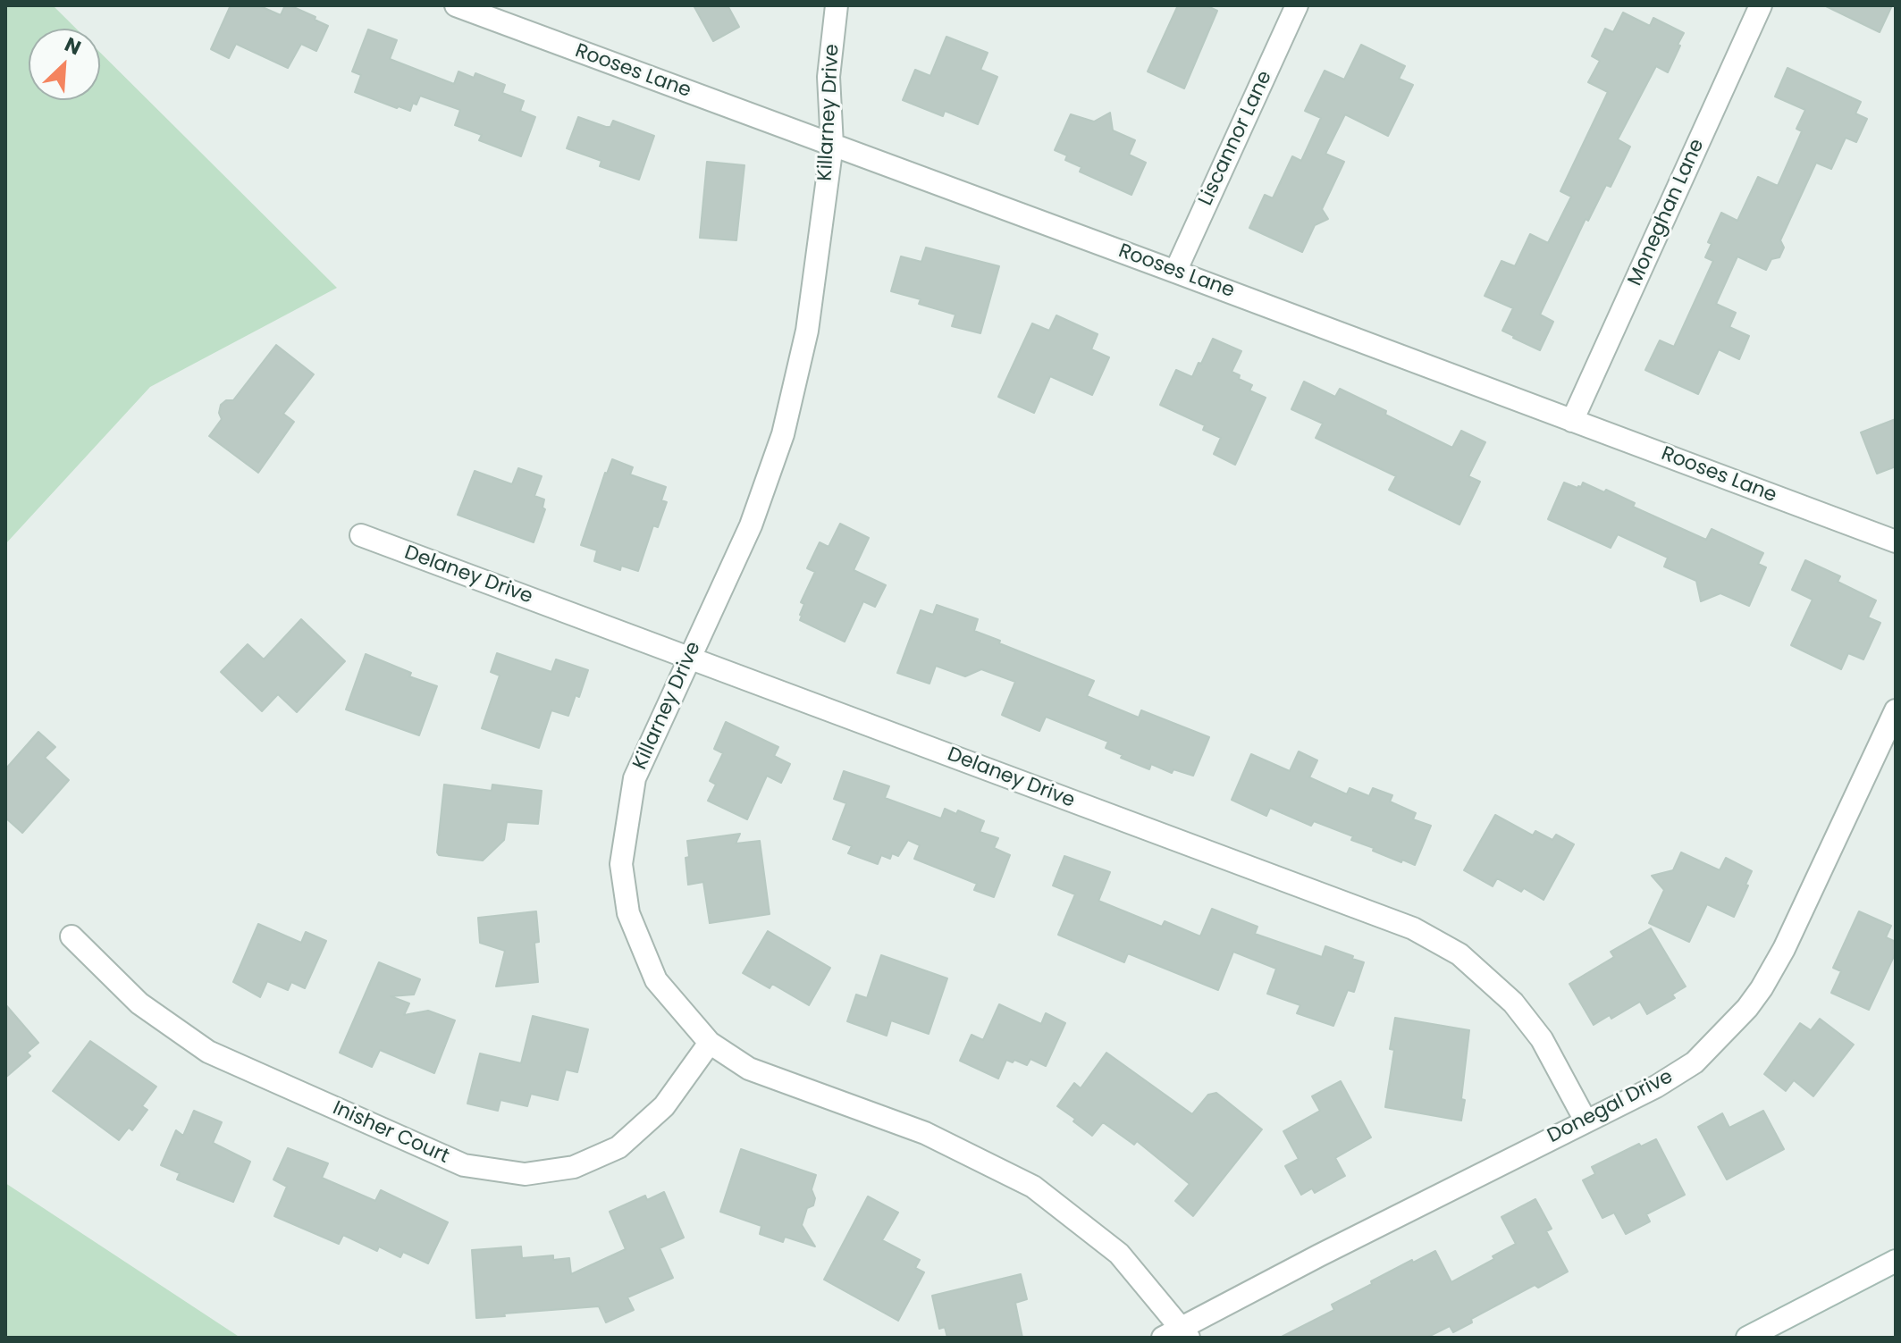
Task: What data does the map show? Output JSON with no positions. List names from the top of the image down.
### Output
{
  "streets": {
    "street": [
      "Rooses Lane",
      "Killarney Drive",
      "Liscannor Lane",
      "Moneghan Lane",
      "Delaney Drive",
      "Donegal Drive",
      "Inisher Court"
    ]
  },
  "crossings": [
    ["Rooses Lane", "Killarney Drive"],
    ["Rooses Lane", "Liscannor Lane"],
    ["Rooses Lane", "Moneghan Lane"],
    ["Killarney Drive", "Delaney Drive"],
    ["Killarney Drive", "Donegal Drive"],
    ["Killarney Drive", "Inisher Court"],
    ["Delaney Drive", "Donegal Drive"]
  ],
  "north": "top right"
}
